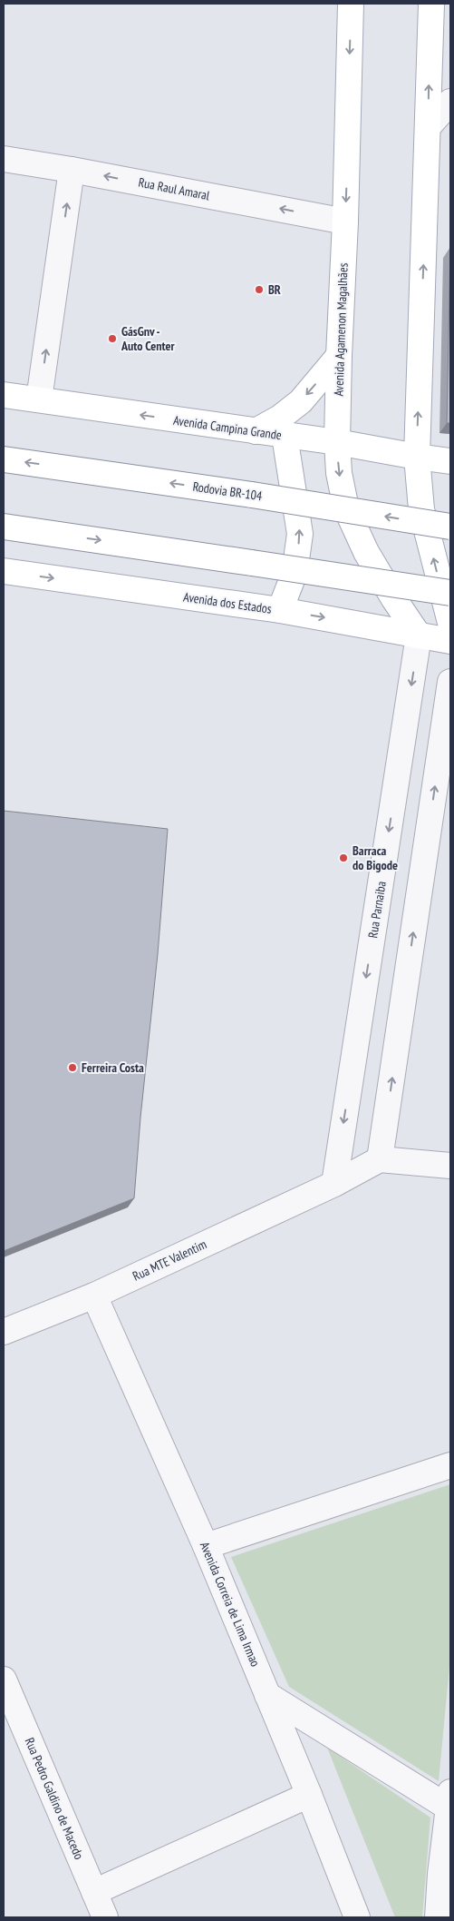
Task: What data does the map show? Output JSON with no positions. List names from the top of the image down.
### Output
{
  "streets": {
    "main road": [
      "Avenida Agamenon Magalhães",
      "Avenida Campina Grande",
      "Rodovia BR-104",
      "Avenida dos Estados"
    ],
    "street": [
      "Rua Raul Amaral",
      "Rua Parnaiba",
      "Rua MTE Valentim",
      "Avenida Correia de Lima Irmao",
      "Rua Pedro Galdino de Macedo"
    ]
  },
  "crossings": [
    ["Rua Raul Amaral", "Avenida Agamenon Magalhães"],
    ["Avenida Agamenon Magalhães", "Avenida Campina Grande"],
    ["Avenida Agamenon Magalhães", "Avenida dos Estados"],
    ["Avenida Agamenon Magalhães", "Rua Parnaiba"],
    ["Avenida dos Estados", "Rua Parnaiba"],
    ["Rua Parnaiba", "Rua MTE Valentim"],
    ["Rua MTE Valentim", "Avenida Correia de Lima Irmao"]
  ],
  "one_way": ["Rua Raul Amaral"],
  "places": [
    "BR",
    "GásGnv - Auto Center",
    "Barraca do Bigode",
    "Ferreira Costa"
  ]
}
